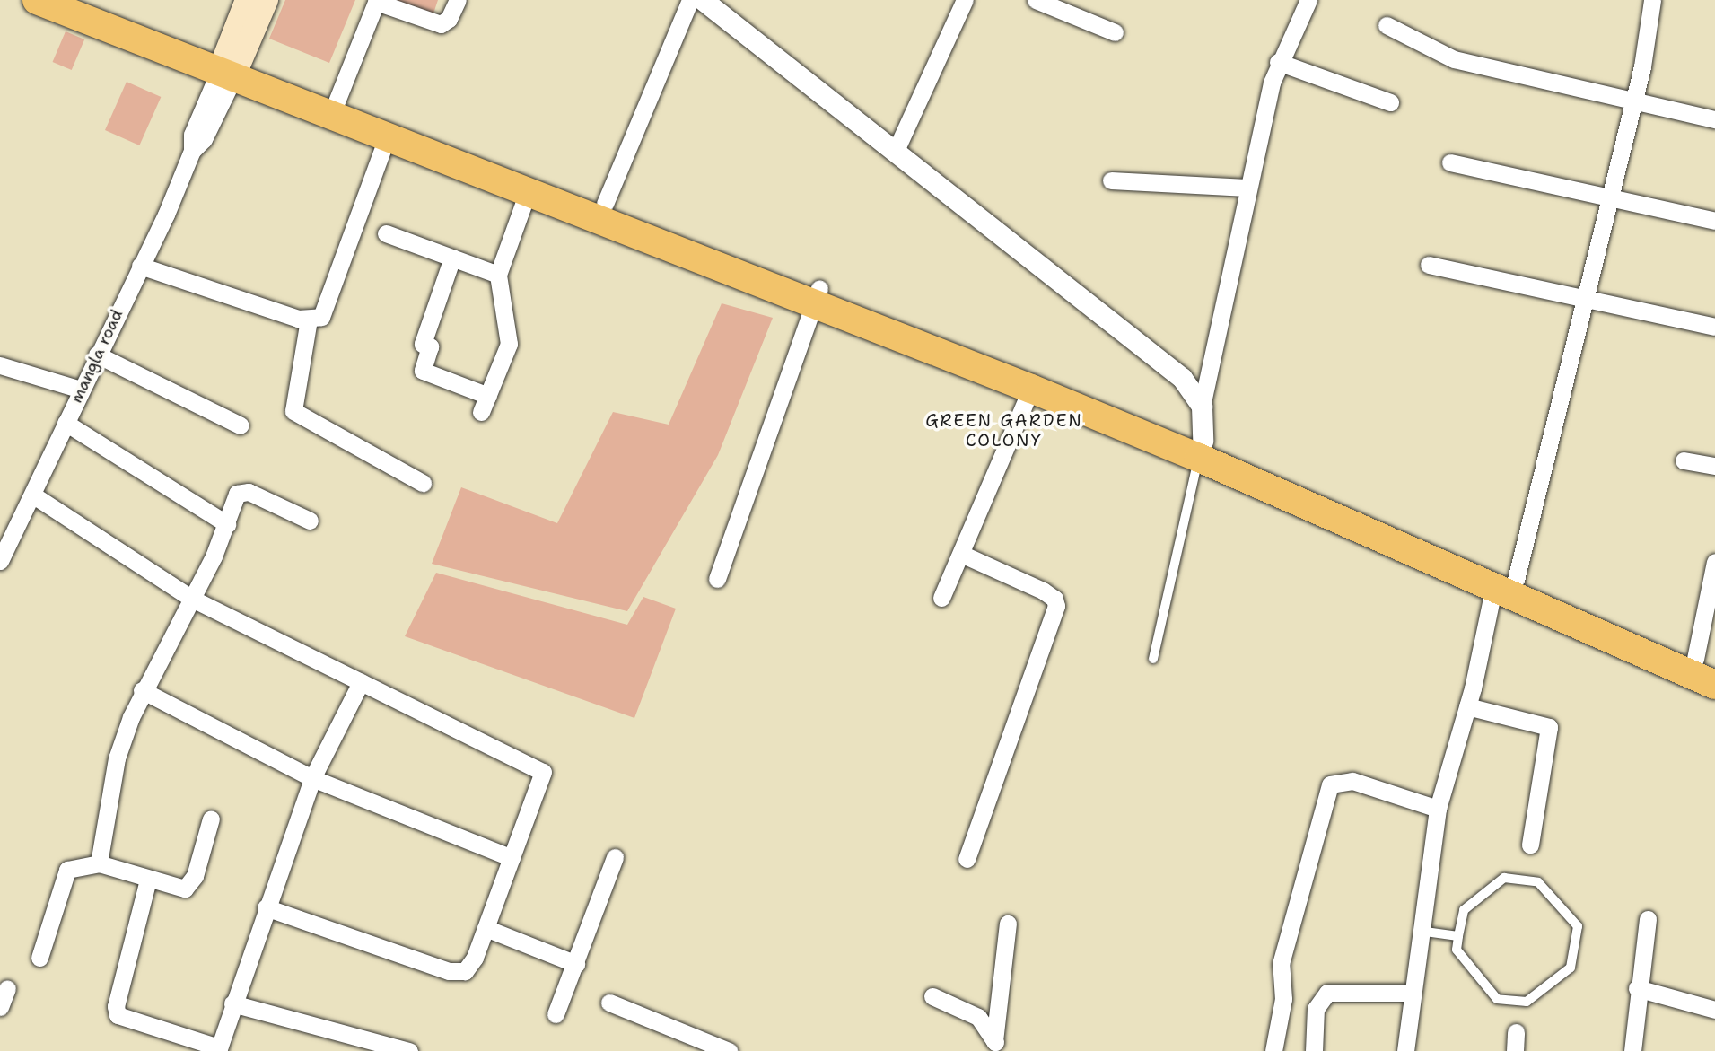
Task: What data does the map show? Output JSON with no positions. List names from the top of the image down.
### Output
{
  "streets": {
    "street": ["mangla road"]
  },
  "districts": ["GREEN GARDEN COLONY"]
}
